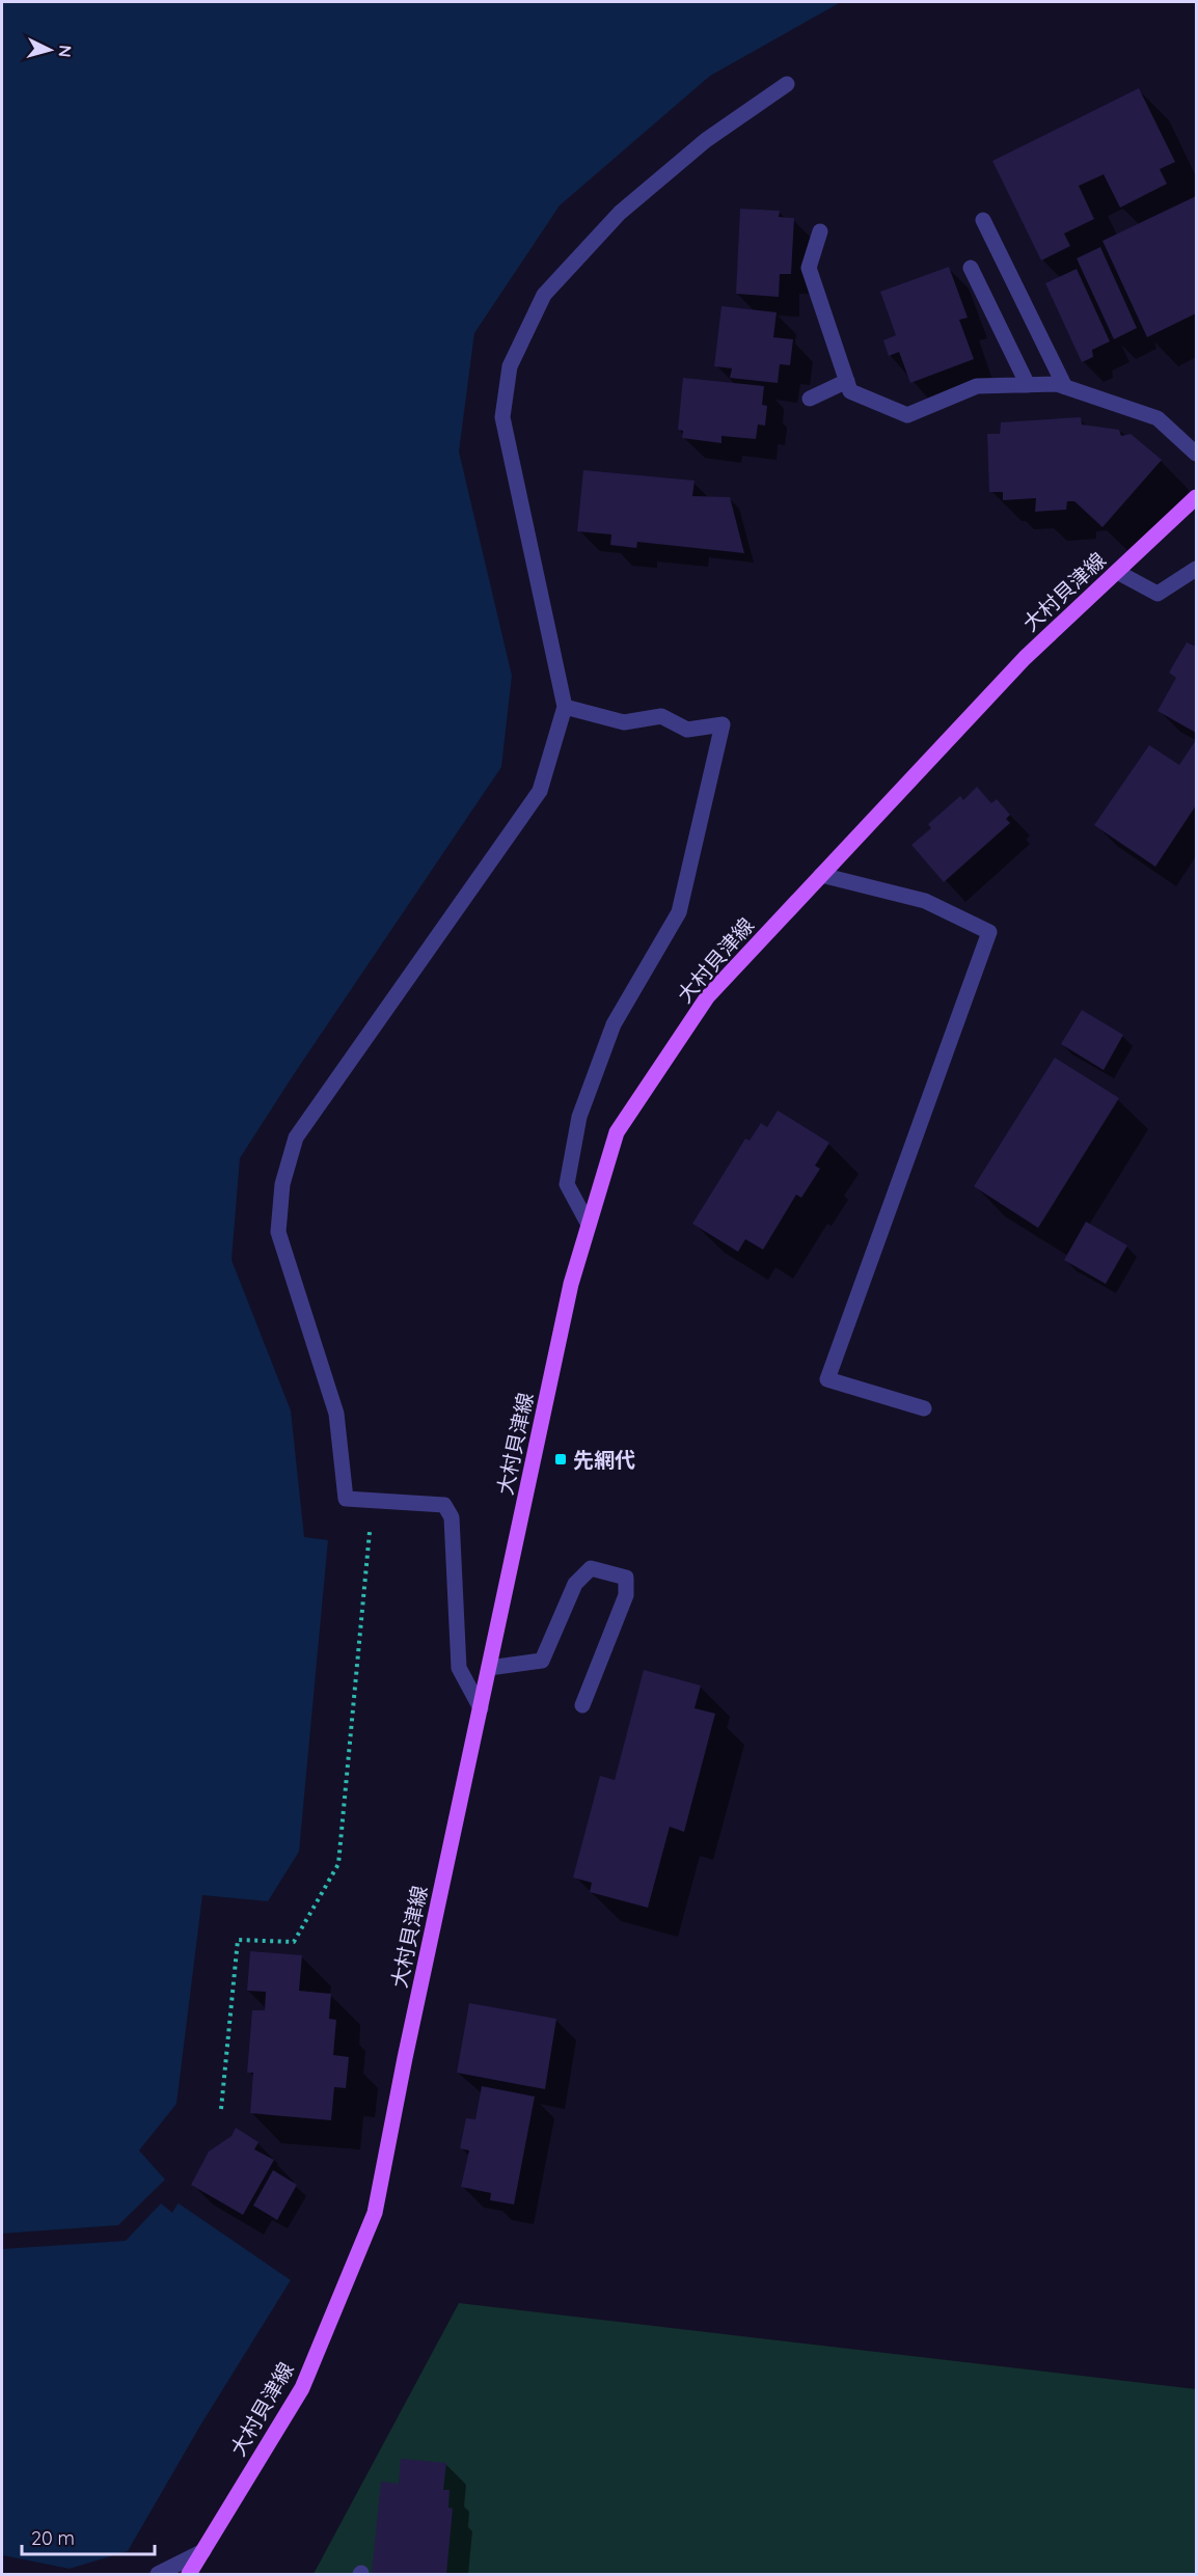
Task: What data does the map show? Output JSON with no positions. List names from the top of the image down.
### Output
{
  "streets": {
    "main road": ["大村貝津線"]
  },
  "places": {
    "transit": ["先網代"]
  },
  "scale_bar": "20 m",
  "north": "right"
}
